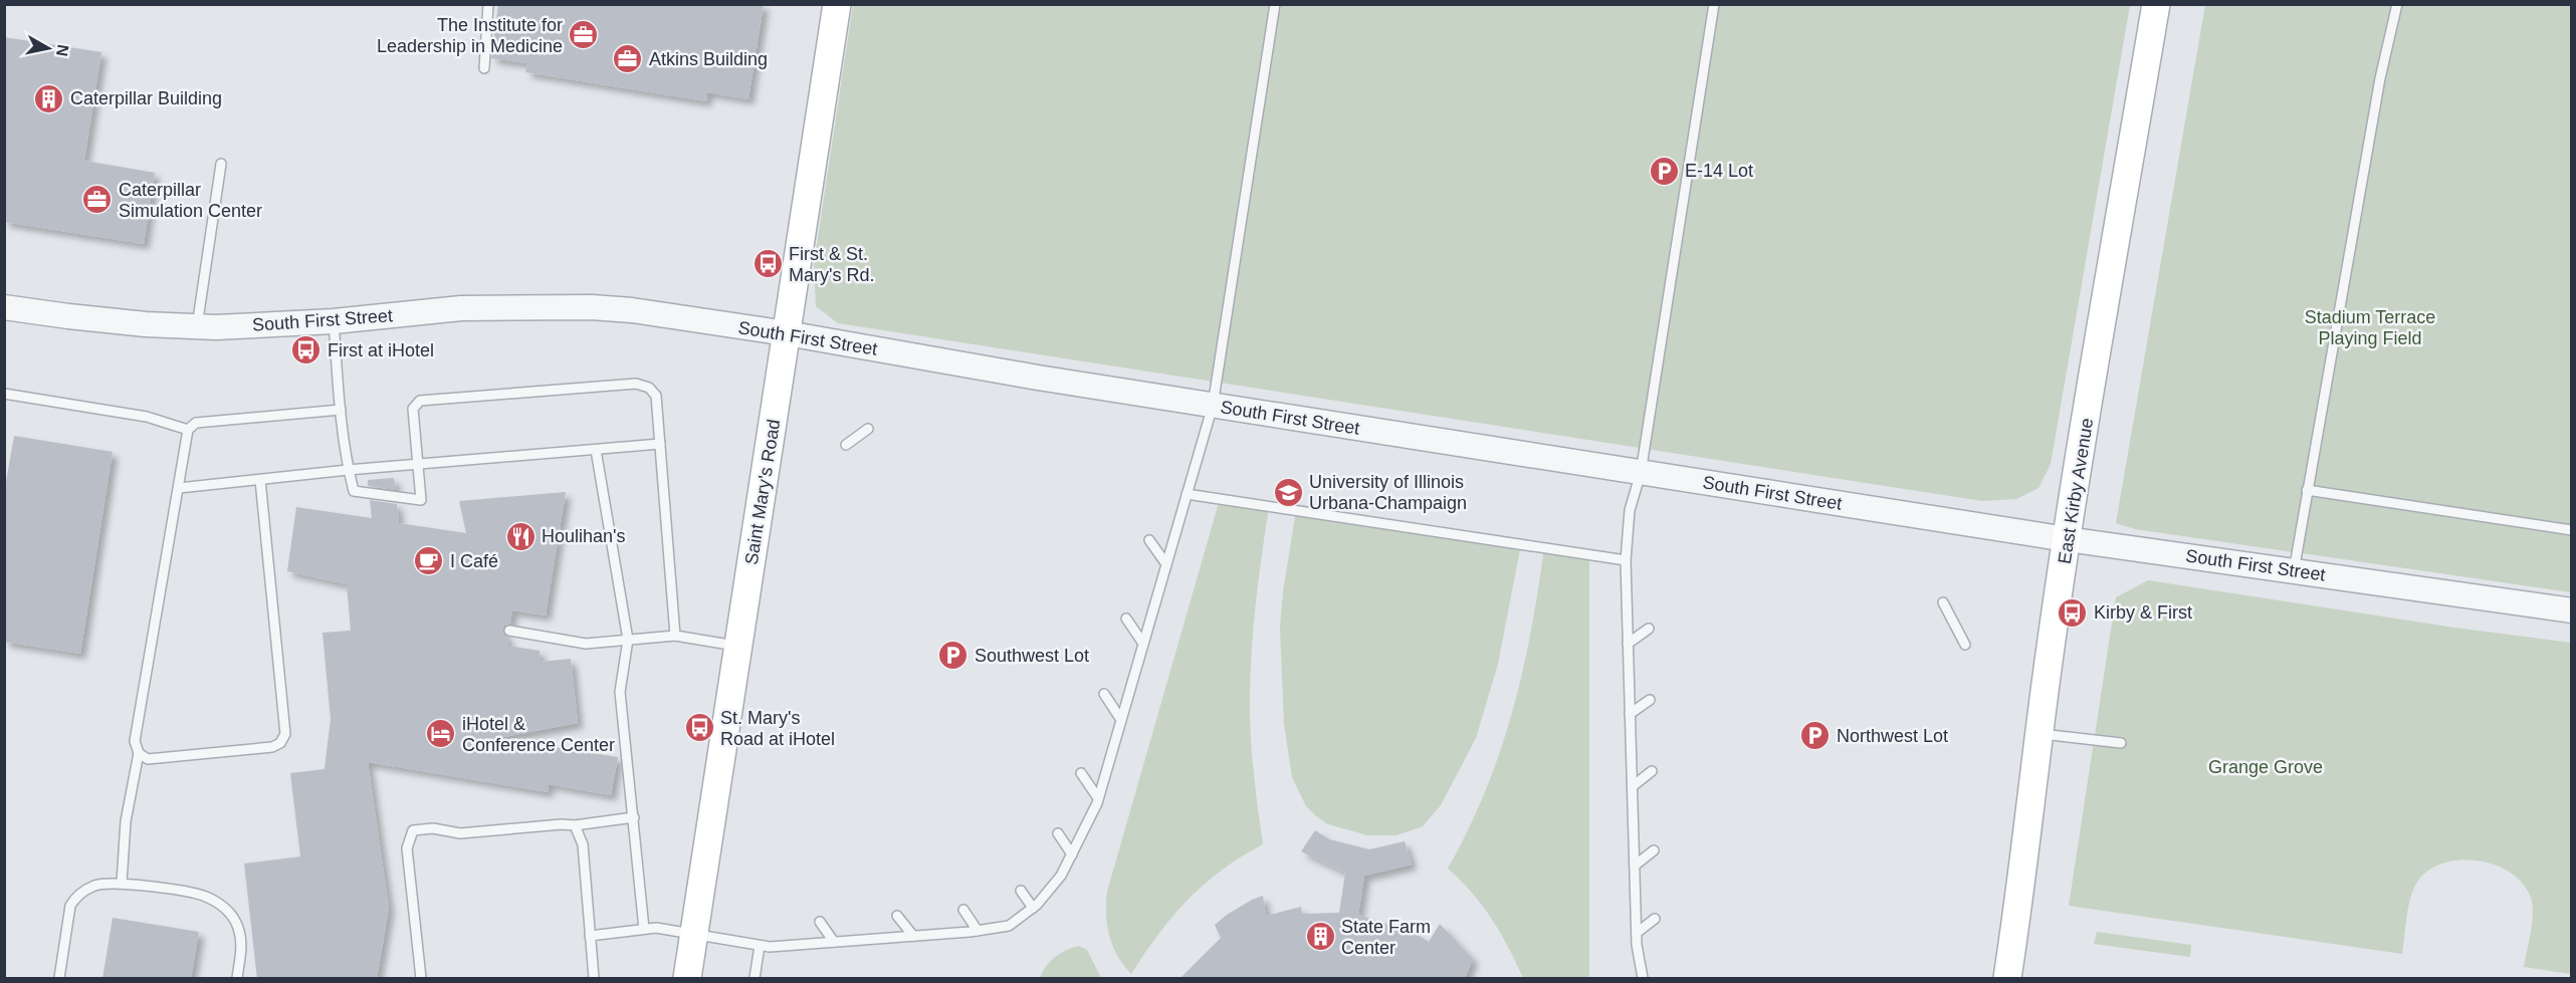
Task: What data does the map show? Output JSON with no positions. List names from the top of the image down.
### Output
{
  "streets": {
    "main road": ["East Kirby Avenue", "Saint Mary's Road"],
    "street": ["South First Street"]
  },
  "crossings": [
    ["South First Street", "East Kirby Avenue"],
    ["South First Street", "Saint Mary's Road"]
  ],
  "parks": ["Stadium Terrace Playing Field", "Grange Grove"],
  "places": {
    "office": ["The Institute for Leadership in Medicine", "Atkins Building", "Caterpillar Simulation Center"],
    "building": ["Caterpillar Building", "State Farm Center"],
    "parking": ["E-14 Lot", "Southwest Lot", "Northwest Lot"],
    "bus stop": [
      "First & St. Mary's Rd.",
      "First at iHotel",
      "Kirby & First",
      "St. Mary's Road at iHotel"
    ],
    "school or university": ["University of Illinois Urbana-Champaign"],
    "restaurant": ["Houlihan's"],
    "cafe": ["I Café"],
    "hotel": ["iHotel & Conference Center"]
  },
  "north": "right"
}
